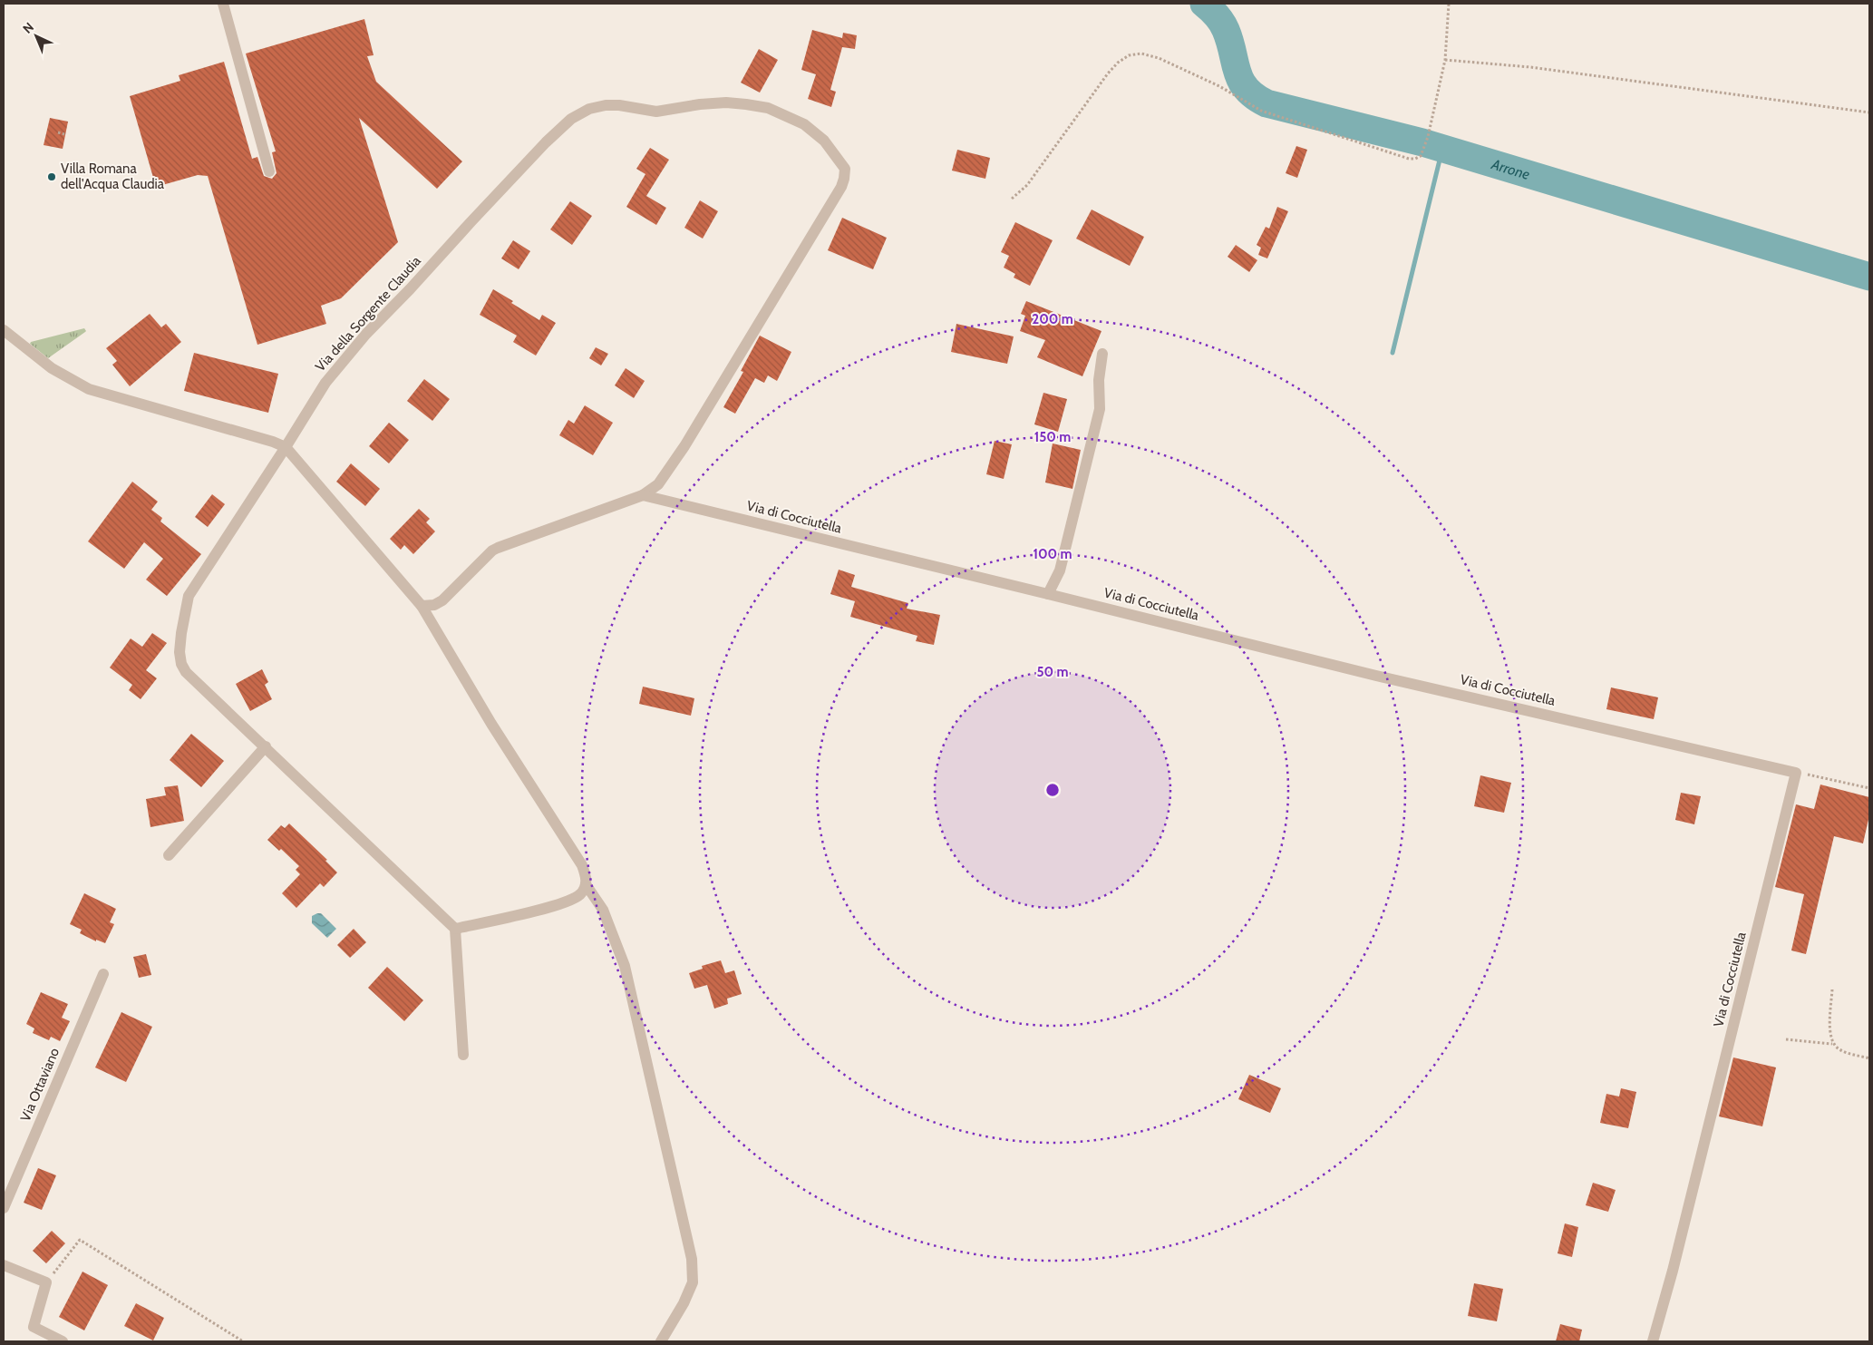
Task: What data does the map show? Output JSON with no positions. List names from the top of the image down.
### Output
{
  "streets": {
    "street": ["Via della Sorgente Claudia", "Via di Cocciutella", "Via Ottaviano"]
  },
  "crossings": [
    ["Via della Sorgente Claudia", "Via di Cocciutella"]
  ],
  "water": ["Arrone"],
  "places": ["Villa Romana dell'Acqua Claudia"],
  "north": "top left",
  "rings": [
    "200 m",
    "150 m",
    "100 m",
    "50 m"
  ]
}
